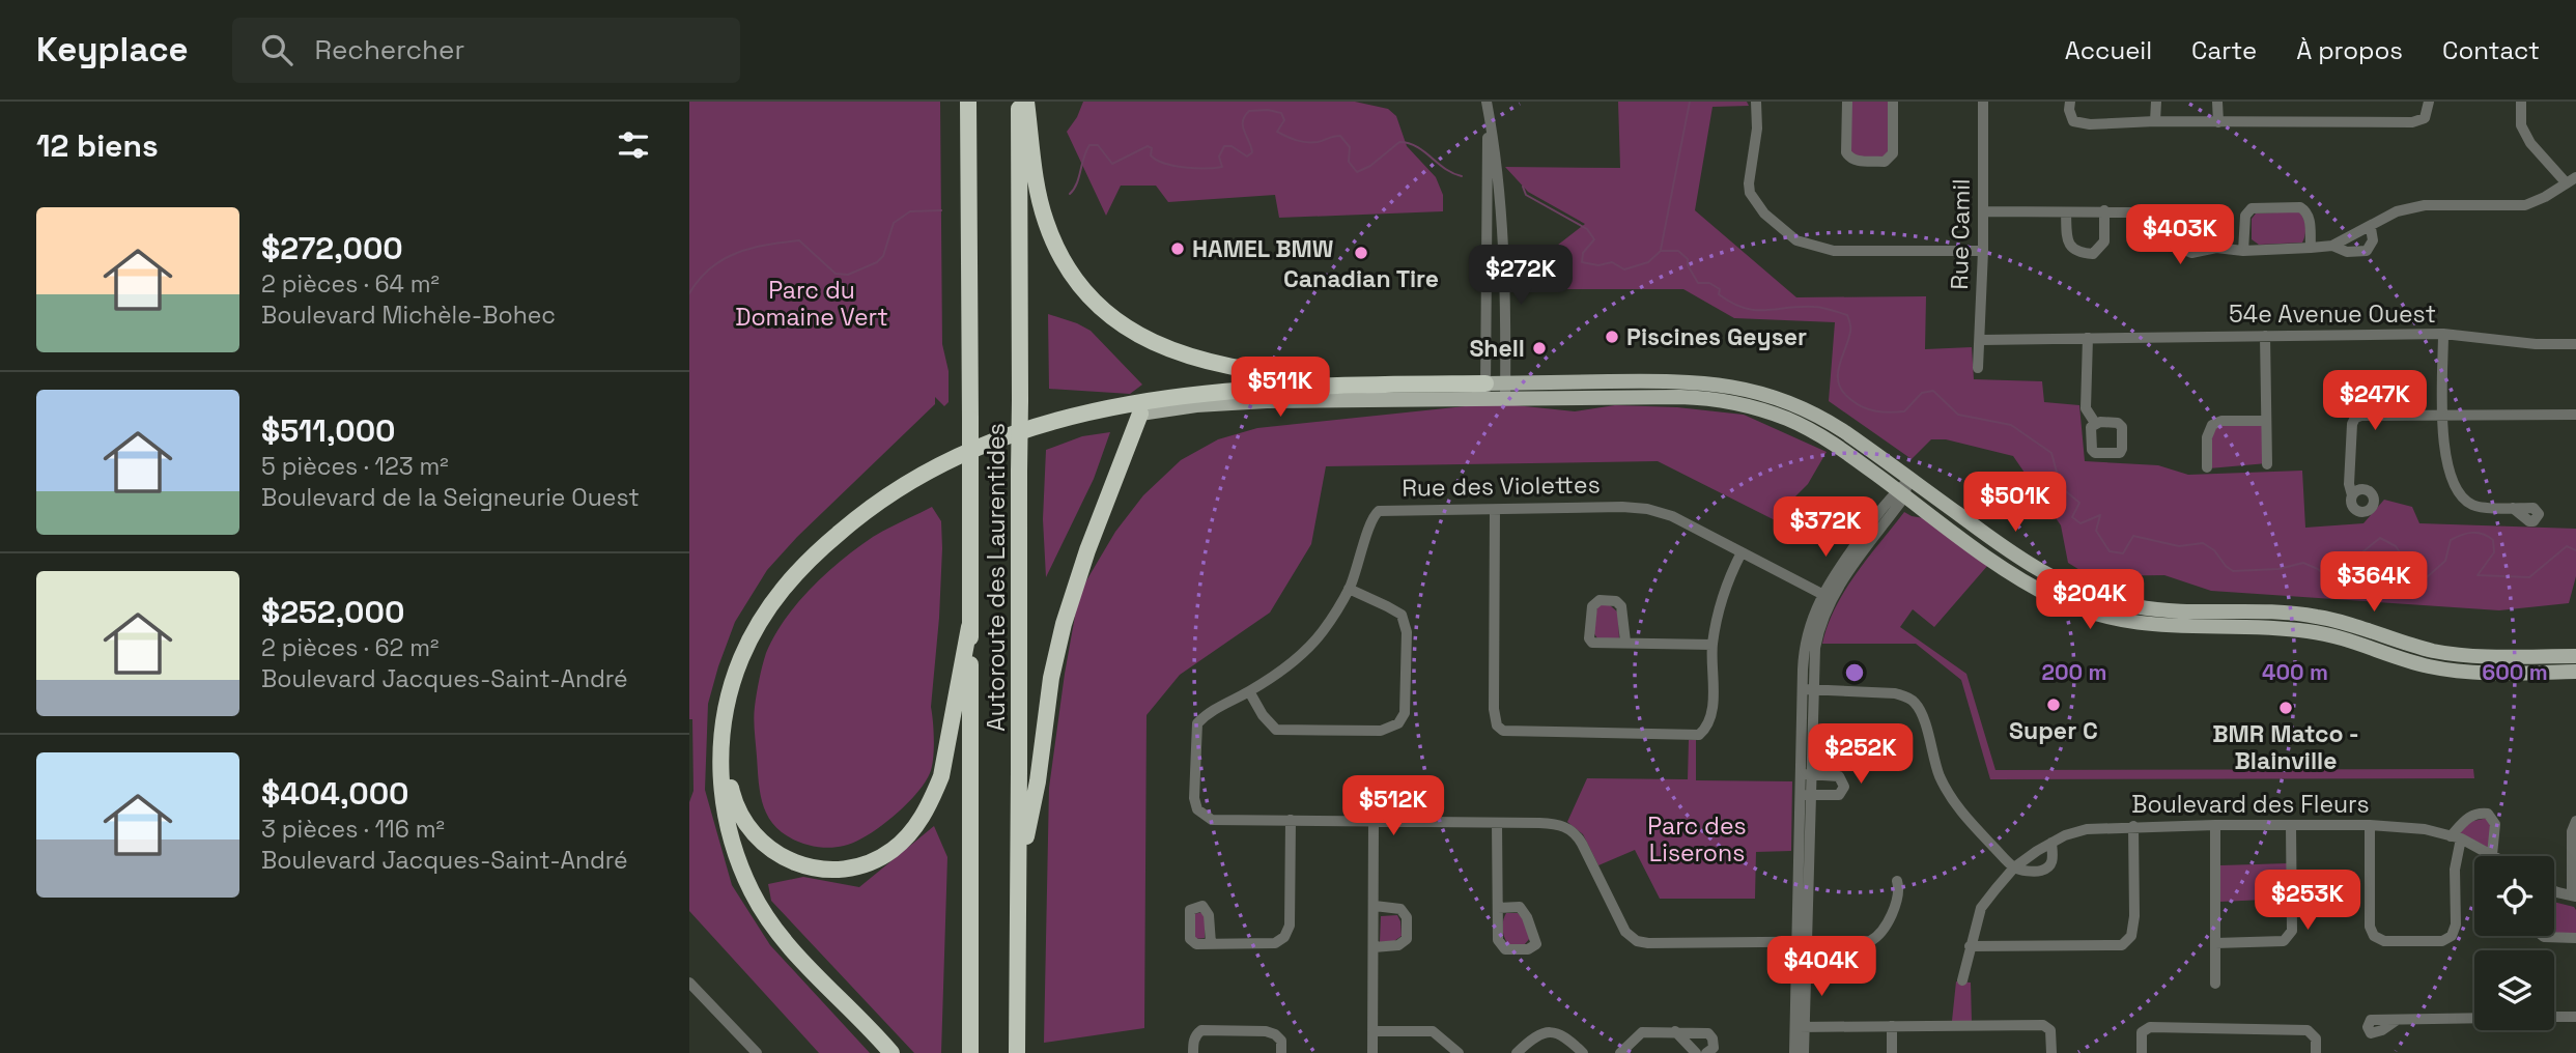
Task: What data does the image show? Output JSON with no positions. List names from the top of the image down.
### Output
{
  "streets": {
    "highway": ["Autoroute des Laurentides"],
    "street": [
      "Rue Camil",
      "54e Avenue Ouest",
      "Rue des Violettes",
      "Boulevard des Fleurs"
    ]
  },
  "crossings": [
    ["Rue Camil", "54e Avenue Ouest"]
  ],
  "parks": ["Parc du Domaine Vert", "Parc des Liserons"],
  "places": [
    "HAMEL BMW",
    "Canadian Tire",
    "Piscines Geyser",
    "Shell",
    "Super C",
    "BMR Matco - Blainville"
  ],
  "page": {
    "header": "Keyplace",
    "search": "Rechercher",
    "nav": [
      "Accueil",
      "Carte",
      "À propos",
      "Contact"
    ],
    "heading": "12 biens",
    "list": [
      {
        "name": "$272,000",
        "note": "2 pièces · 64 m² · Boulevard Michèle-Bohec"
      },
      {
        "name": "$511,000",
        "note": "5 pièces · 123 m² · Boulevard de la Seigneurie Ouest"
      },
      {
        "name": "$252,000",
        "note": "2 pièces · 62 m² · Boulevard Jacques-Saint-André"
      },
      {
        "name": "$404,000",
        "note": "3 pièces · 116 m² · Boulevard Jacques-Saint-André"
      }
    ],
    "price": [
      "$403K",
      "$272K",
      "$511K",
      "$247K",
      "$501K",
      "$372K",
      "$364K",
      "$204K",
      "$252K",
      "$512K",
      "$253K",
      "$404K"
    ]
  },
  "rings": ["200 m", "400 m", "600 m"]
}
